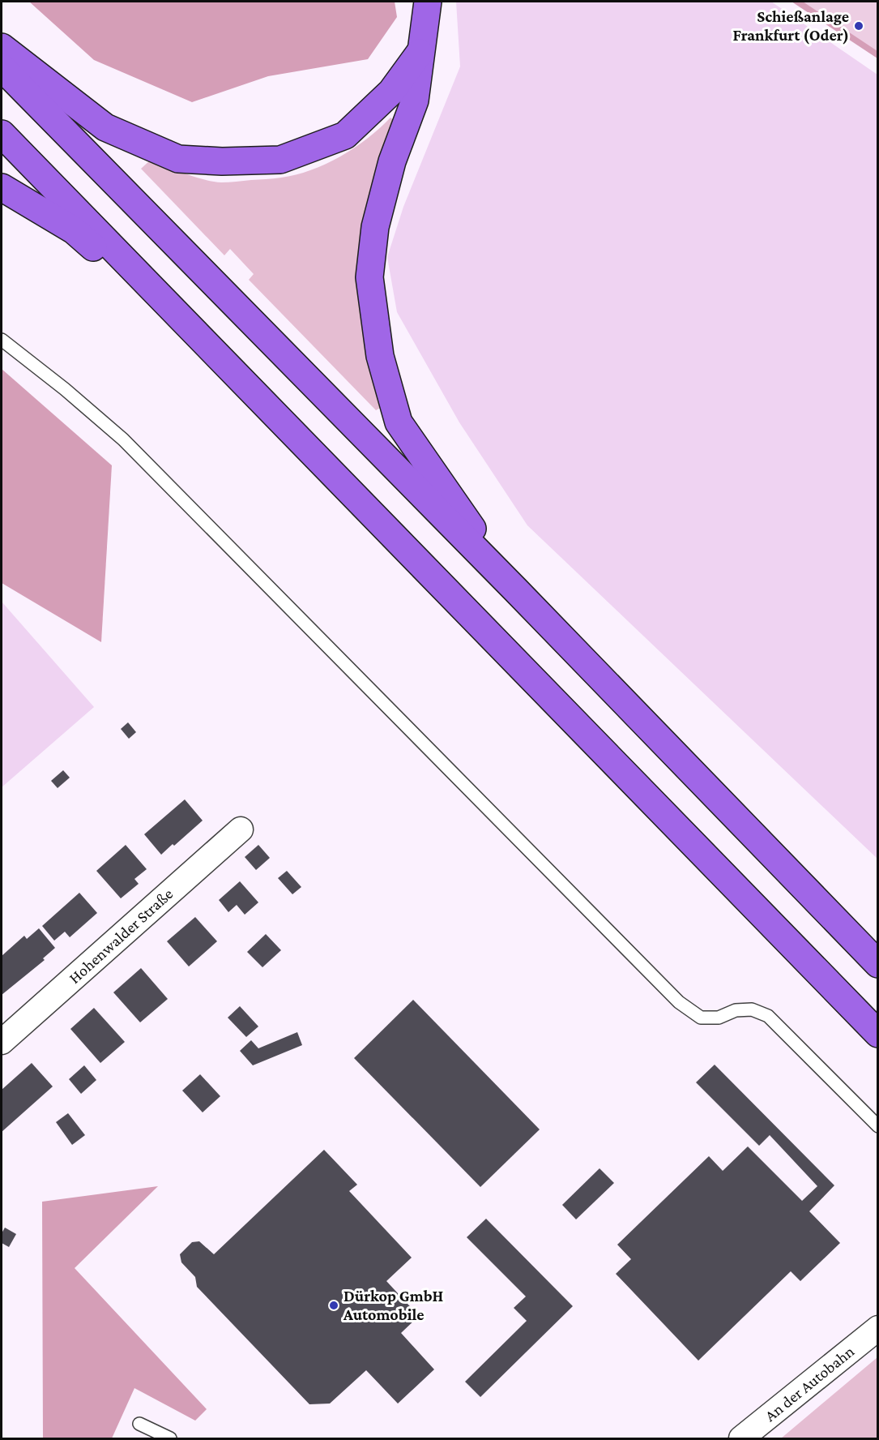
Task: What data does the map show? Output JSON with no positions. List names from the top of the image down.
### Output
{
  "streets": {
    "street": ["Hohenwalder Straße", "An der Autobahn"]
  },
  "places": ["Schießanlage Frankfurt (Oder)", "Dürkop GmbH Automobile"]
}
